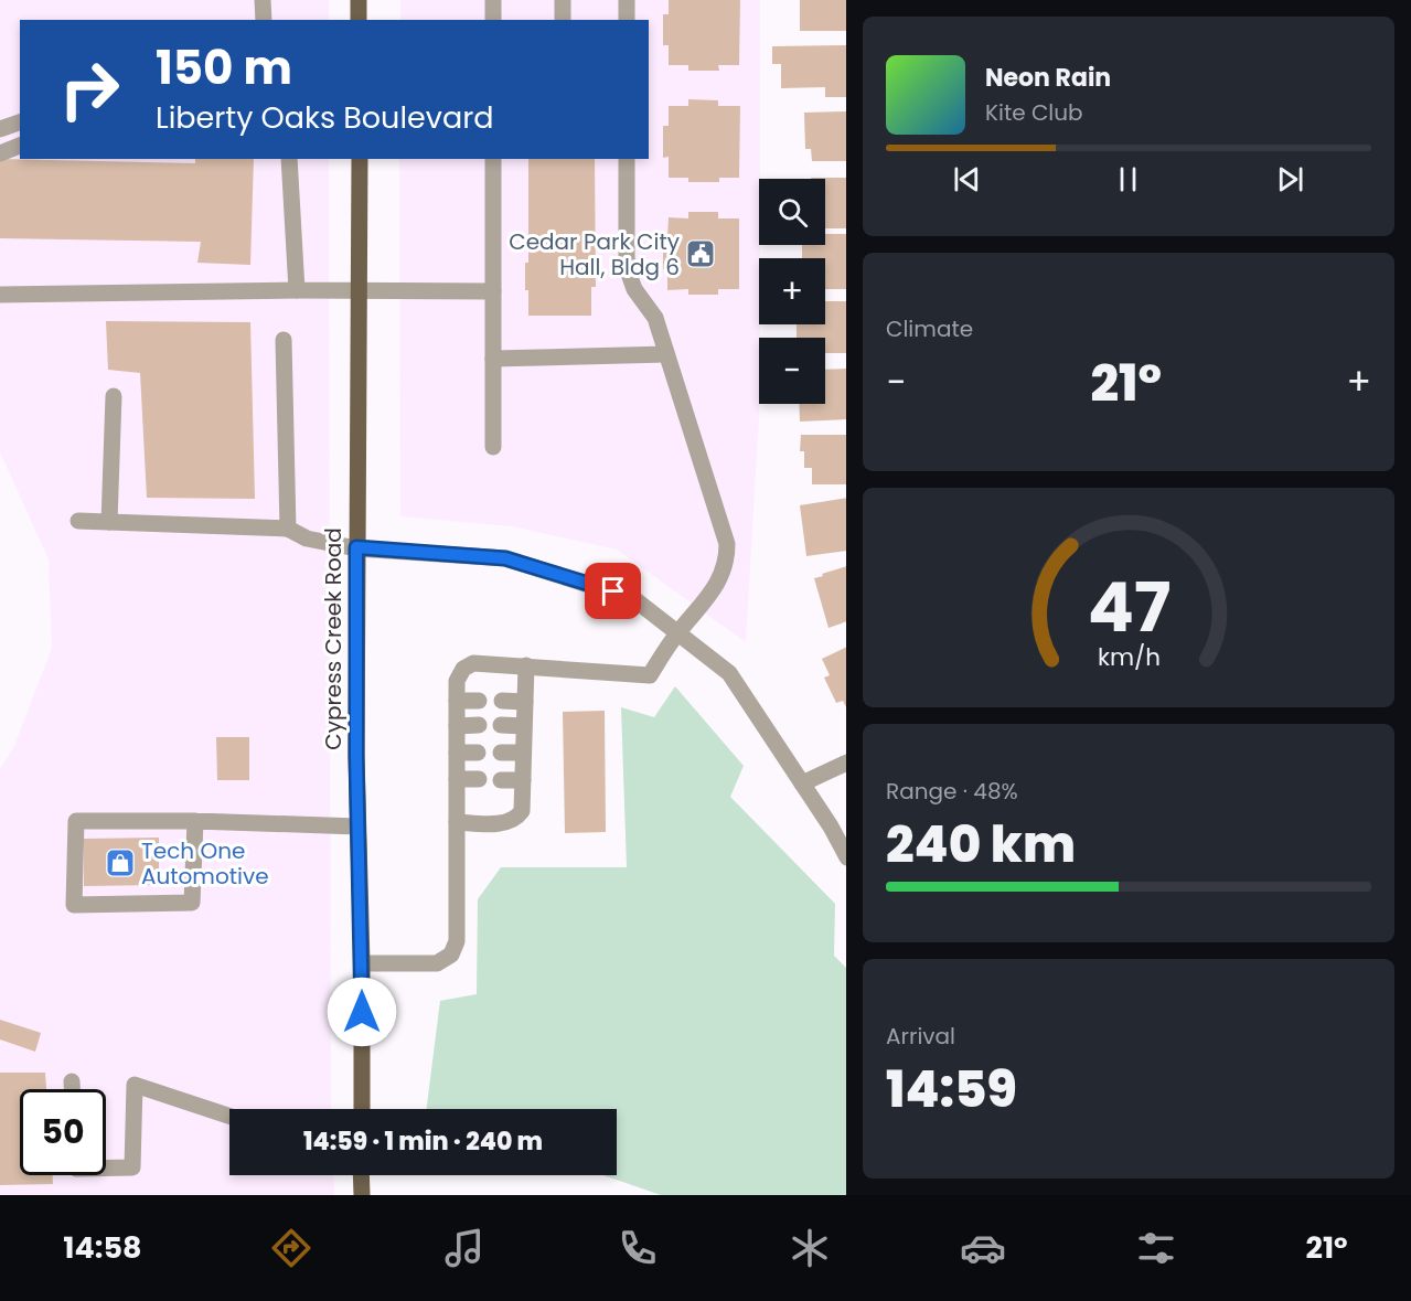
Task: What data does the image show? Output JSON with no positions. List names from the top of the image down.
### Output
{
  "streets": {
    "main road": ["Cypress Creek Road"]
  },
  "places": {
    "public building": ["Cedar Park City Hall, Bldg 6"],
    "shop": ["Tech One Automotive"]
  },
  "page": {
    "turn": ["150 m", "Liberty Oaks Boulevard"],
    "song": ["Neon Rain", "Kite Club"],
    "map_buttons": ["+", "−"],
    "tile": [
      "Climate",
      ["Range · 48%", "240 km"],
      ["Arrival", "14:59"]
    ],
    "heat": ["−", "21°", "+"],
    "limit": "50",
    "trip": "14:59 · 1 min · 240 m",
    "tabs": ["14:58", "21°"],
    "gauge": ["47", "km/h"]
  }
}
